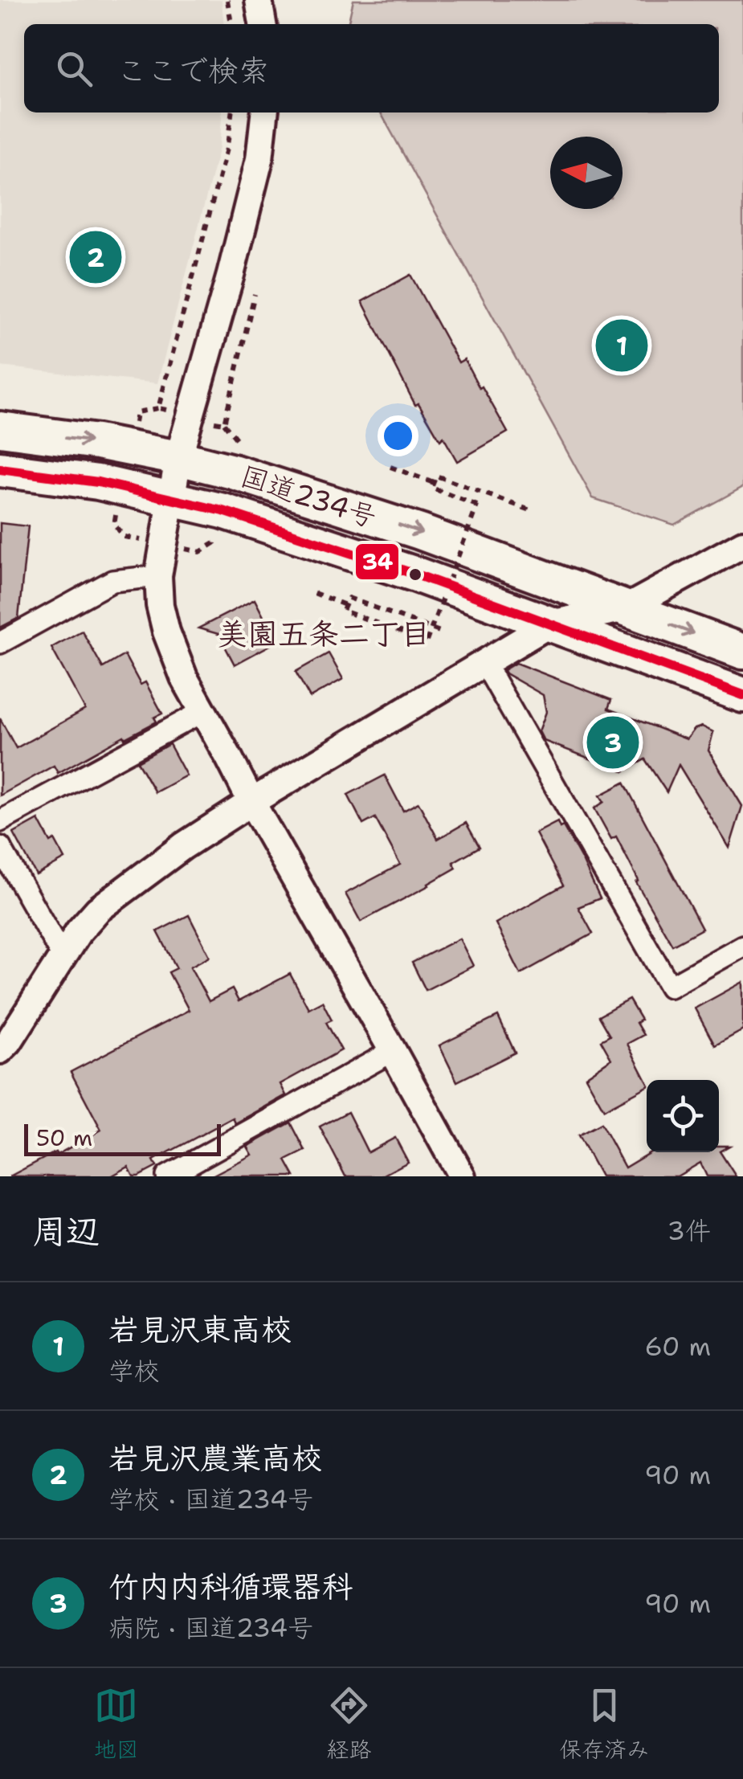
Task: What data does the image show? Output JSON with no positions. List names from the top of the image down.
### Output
{
  "streets": {
    "highway": ["国道234号"]
  },
  "districts": ["美園五条二丁目"],
  "lines": ["transit line 34"],
  "scale_bar": "50 m",
  "north": "left",
  "page": {
    "search": "ここで検索",
    "pins": ["2", "1", "3"],
    "scale": "50 m",
    "heading": ["周辺", "3件"],
    "list": [
      {
        "mark": "1",
        "name": "岩見沢東高校",
        "note": "学校",
        "value": "60 m"
      },
      {
        "mark": "2",
        "name": "岩見沢農業高校",
        "note": "学校 · 国道234号",
        "value": "90 m"
      },
      {
        "mark": "3",
        "name": "竹内内科循環器科",
        "note": "病院 · 国道234号",
        "value": "90 m"
      }
    ],
    "nav": ["地図", "経路", "保存済み"]
  }
}
